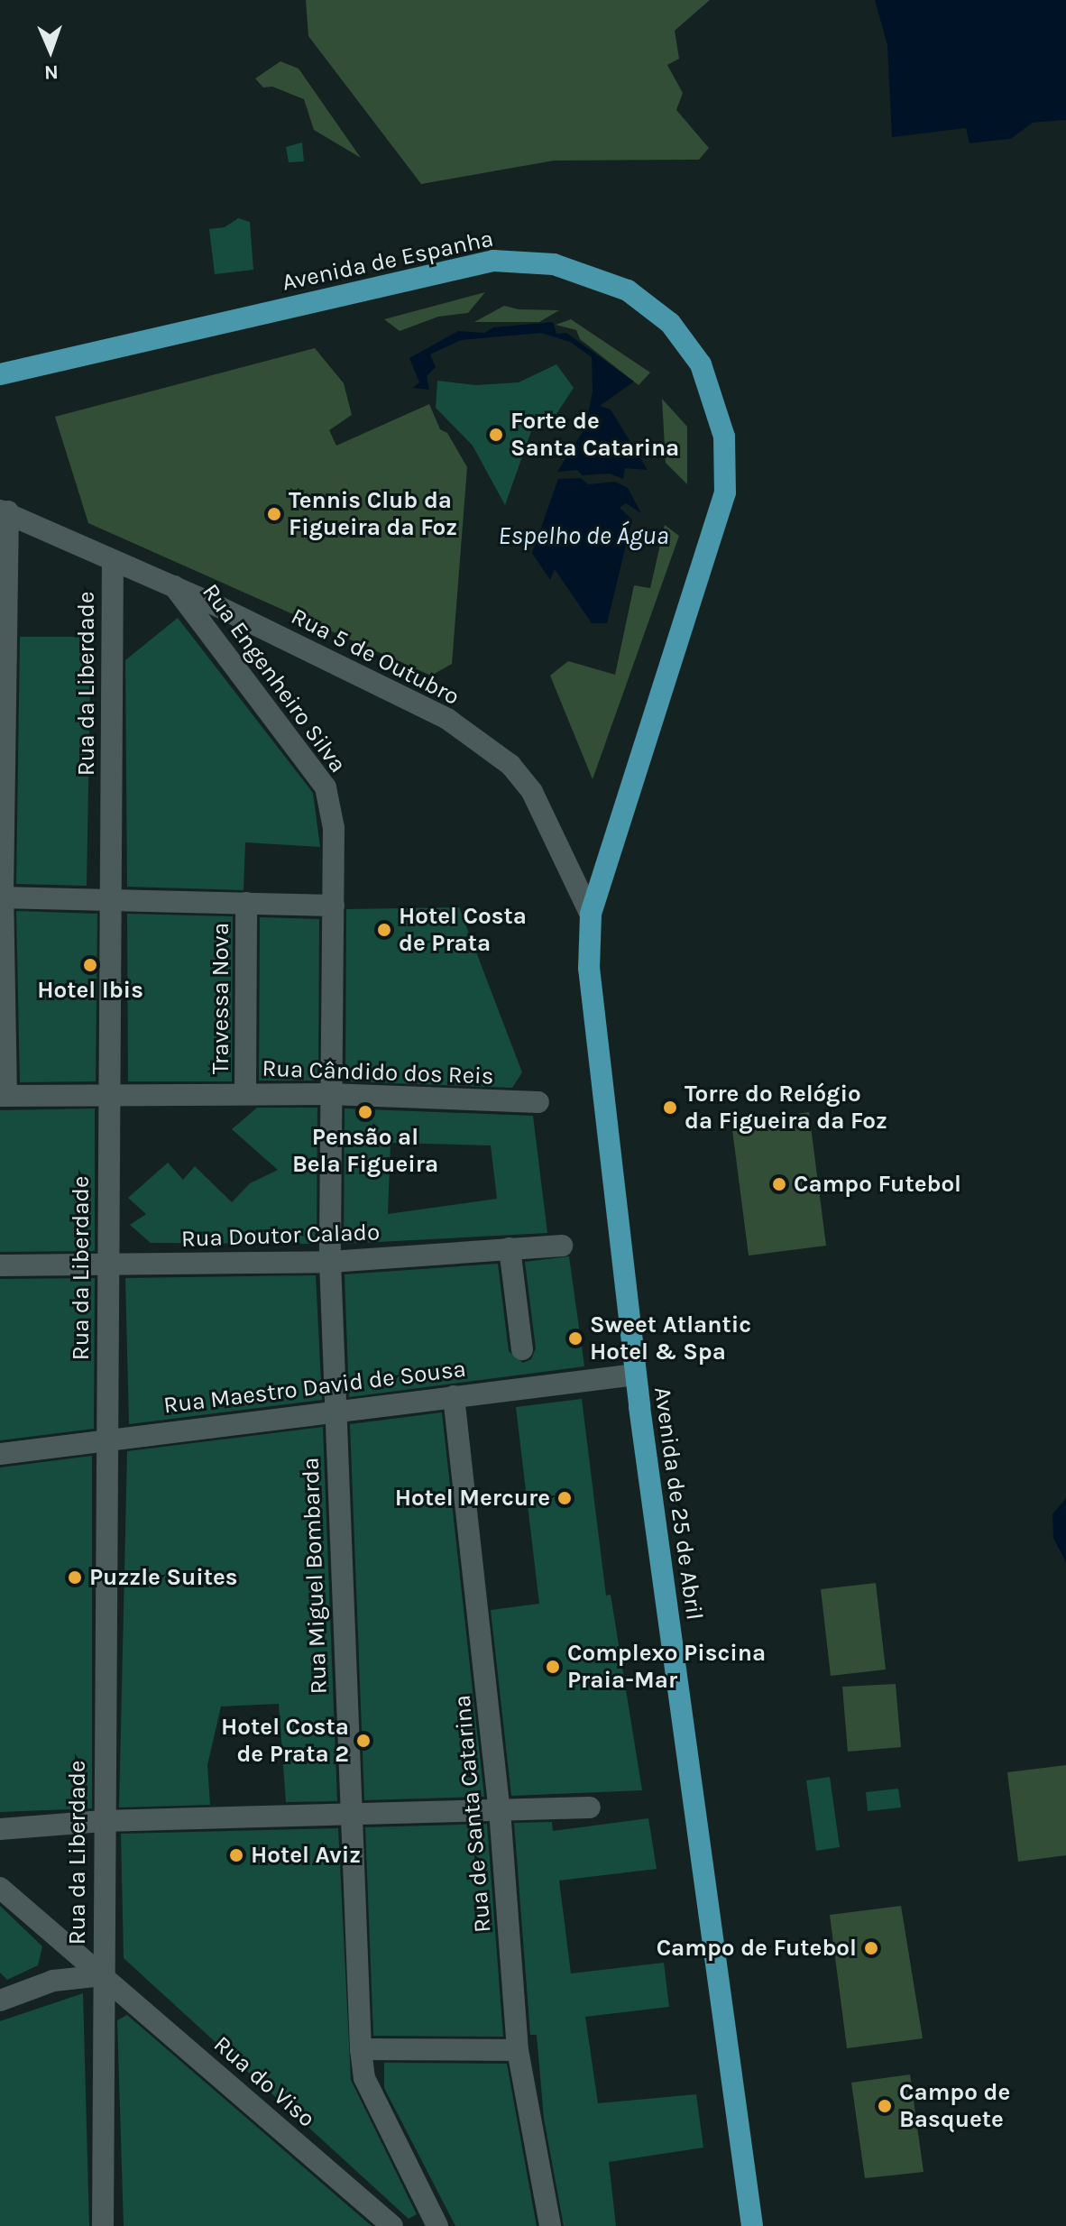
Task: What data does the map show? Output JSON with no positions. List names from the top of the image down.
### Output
{
  "streets": {
    "main road": ["Avenida de Espanha", "Avenida de 25 de Abril"],
    "street": [
      "Rua 5 de Outubro",
      "Rua Engenheiro Silva",
      "Rua da Liberdade",
      "Travessa Nova",
      "Rua Cândido dos Reis",
      "Rua Doutor Calado",
      "Rua Maestro David de Sousa",
      "Rua Miguel Bombarda",
      "Rua de Santa Catarina",
      "Rua do Viso"
    ]
  },
  "crossings": [
    ["Avenida de Espanha", "Rua 5 de Outubro"],
    ["Avenida de Espanha", "Avenida de 25 de Abril"],
    ["Rua 5 de Outubro", "Rua Engenheiro Silva"],
    ["Rua 5 de Outubro", "Avenida de 25 de Abril"],
    ["Rua Engenheiro Silva", "Rua da Liberdade"],
    ["Rua Engenheiro Silva", "Rua Miguel Bombarda"],
    ["Rua da Liberdade", "Rua Cândido dos Reis"],
    ["Rua da Liberdade", "Rua Doutor Calado"],
    ["Rua da Liberdade", "Rua Maestro David de Sousa"],
    ["Rua da Liberdade", "Rua do Viso"],
    ["Travessa Nova", "Rua Cândido dos Reis"],
    ["Rua Cândido dos Reis", "Rua Miguel Bombarda"],
    ["Rua Doutor Calado", "Rua Miguel Bombarda"],
    ["Rua Maestro David de Sousa", "Avenida de 25 de Abril"],
    ["Rua Maestro David de Sousa", "Rua Miguel Bombarda"],
    ["Rua Maestro David de Sousa", "Rua de Santa Catarina"]
  ],
  "water": ["Espelho de Água"],
  "places": [
    "Forte de Santa Catarina",
    "Tennis Club da Figueira da Foz",
    "Hotel Costa de Prata",
    "Hotel Ibis",
    "Torre do Relógio da Figueira da Foz",
    "Pensão al Bela Figueira",
    "Campo Futebol",
    "Sweet Atlantic Hotel & Spa",
    "Hotel Mercure",
    "Puzzle Suites",
    "Complexo Piscina Praia-Mar",
    "Hotel Costa de Prata 2",
    "Hotel Aviz",
    "Campo de Futebol",
    "Campo de Basquete"
  ],
  "north": "bottom"
}
